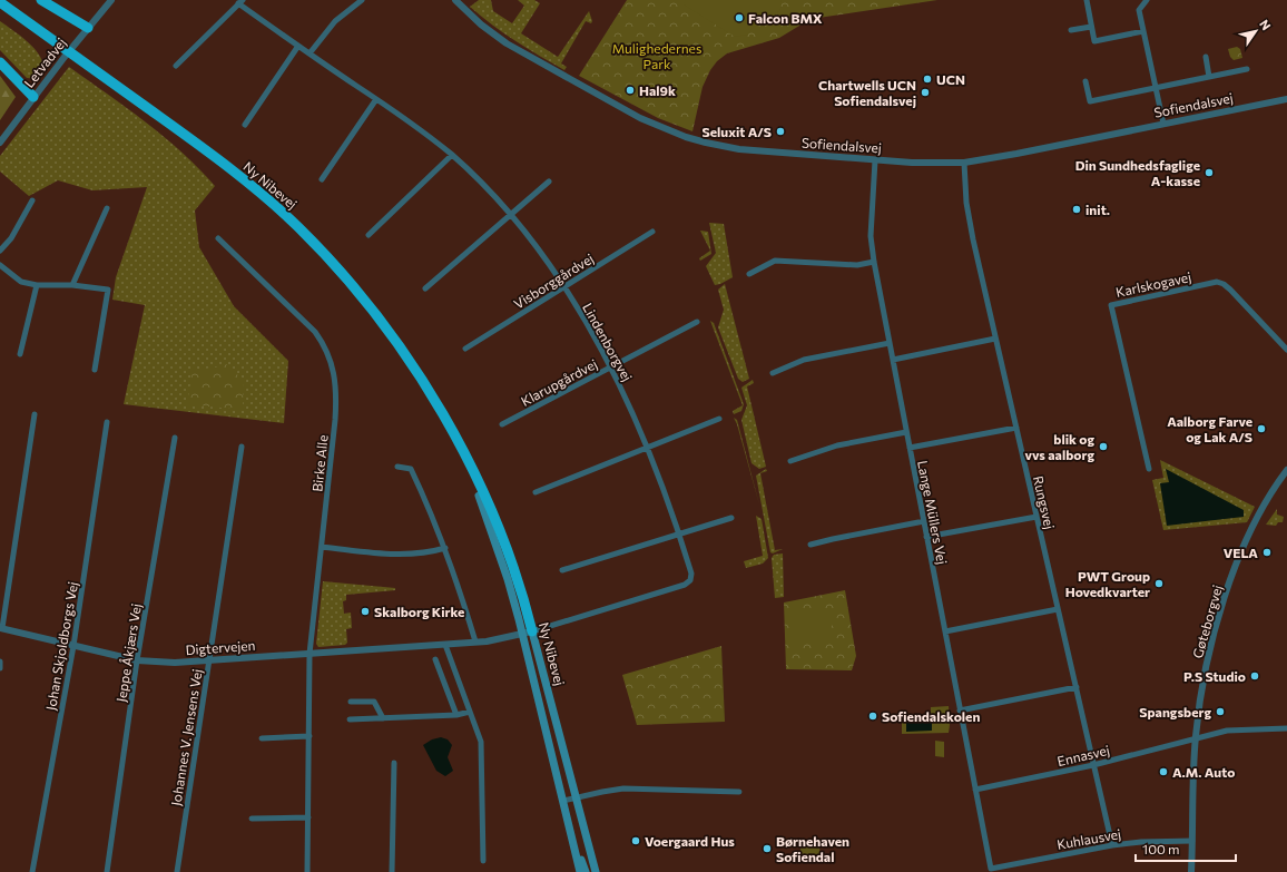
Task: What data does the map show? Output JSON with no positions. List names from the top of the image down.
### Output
{
  "streets": {
    "highway": ["Ny Nibevej"],
    "street": [
      "Letvadvej",
      "Sofiendalsvej",
      "Visborggårdvej",
      "Karlskogavej",
      "Lindenborgvej",
      "Klarupgårdvej",
      "Birke Alle",
      "Rungsvej",
      "Lange Müllers Vej",
      "Gøteborgvej",
      "Johan Skjoldborgs Vej",
      "Digtervejen",
      "Jeppe Åkjærs Vej",
      "Johannes V. Jensens Vej",
      "Ennasvej",
      "Kuhlausvej"
    ]
  },
  "crossings": [
    ["Sofiendalsvej", "Rungsvej"],
    ["Sofiendalsvej", "Lange Müllers Vej"],
    ["Ny Nibevej", "Lindenborgvej"],
    ["Ny Nibevej", "Digtervejen"],
    ["Visborggårdvej", "Lindenborgvej"],
    ["Lindenborgvej", "Klarupgårdvej"],
    ["Lindenborgvej", "Digtervejen"],
    ["Birke Alle", "Digtervejen"],
    ["Rungsvej", "Ennasvej"],
    ["Rungsvej", "Kuhlausvej"],
    ["Lange Müllers Vej", "Ennasvej"],
    ["Lange Müllers Vej", "Kuhlausvej"],
    ["Gøteborgvej", "Ennasvej"],
    ["Gøteborgvej", "Kuhlausvej"],
    ["Johan Skjoldborgs Vej", "Digtervejen"],
    ["Digtervejen", "Jeppe Åkjærs Vej"],
    ["Digtervejen", "Johannes V. Jensens Vej"]
  ],
  "parks": ["Mulighedernes Park"],
  "places": [
    "Falcon BMX",
    "UCN",
    "Hal9k",
    "Chartwells UCN Sofiendalsvej",
    "Seluxit A/S",
    "Din Sundhedsfaglige A-kasse",
    "init.",
    "Aalborg Farve og Lak A/S",
    "blik og vvs aalborg",
    "VELA",
    "PWT Group Hovedkvarter",
    "Skalborg Kirke",
    "P.S Studio",
    "Spangsberg",
    "Sofiendalskolen",
    "A.M. Auto",
    "Voergaard Hus",
    "Børnehaven Sofiendal"
  ],
  "scale_bar": "100 m",
  "north": "top right"
}
